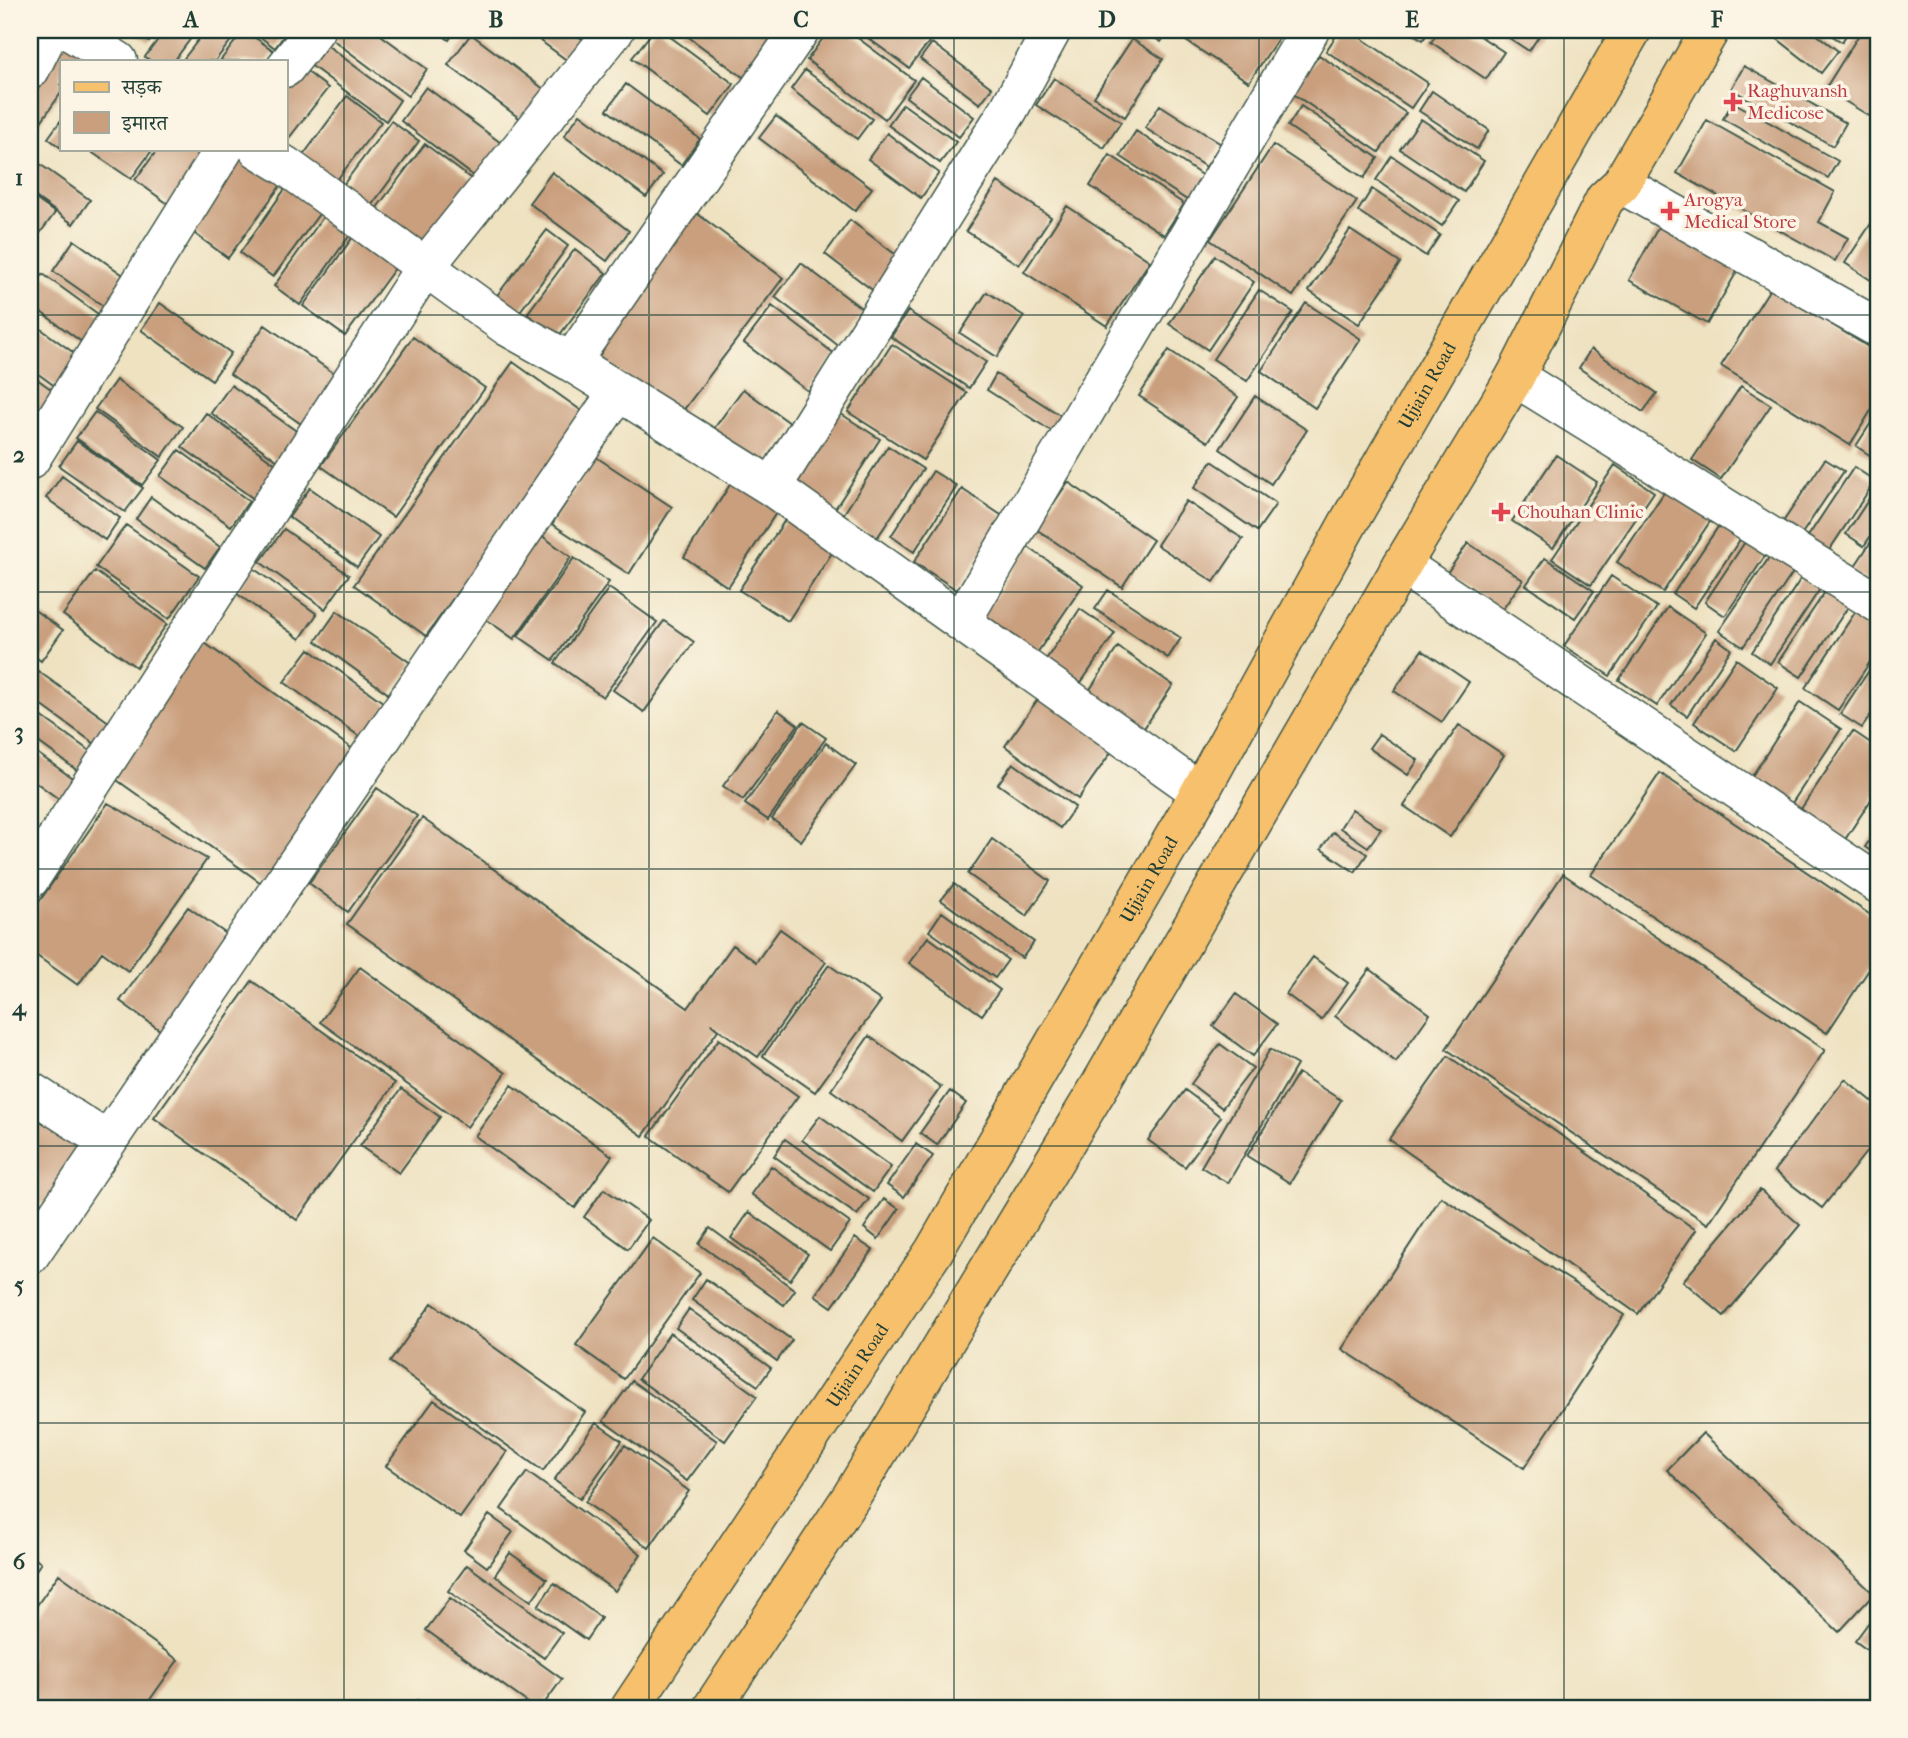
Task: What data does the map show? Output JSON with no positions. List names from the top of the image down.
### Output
{
  "streets": {
    "main road": ["Ujjain Road"]
  },
  "places": {
    "health": ["Raghuvansh Medicose", "Arogya Medical Store", "Chouhan Clinic"]
  },
  "legend": ["सड़क", "इमारत"],
  "grid": {
    "columns": [
      "A",
      "B",
      "C",
      "D",
      "E",
      "F"
    ],
    "rows": [
      "1",
      "2",
      "3",
      "4",
      "5",
      "6"
    ]
  }
}
